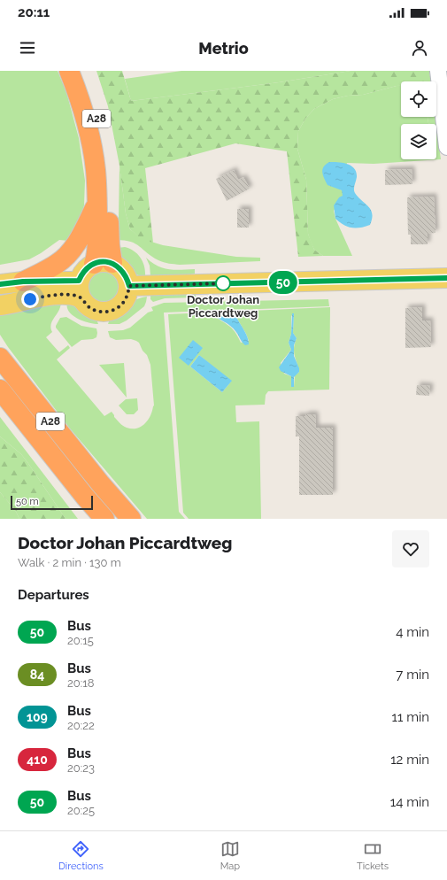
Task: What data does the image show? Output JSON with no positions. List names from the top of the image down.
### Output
{
  "streets": {
    "highway": ["A28"]
  },
  "places": ["Doctor Johan Piccardtweg"],
  "lines": ["bus line 50"],
  "scale_bar": "50 m",
  "page": {
    "status": "20:11",
    "header": "Metrio",
    "on_map": "50",
    "scale": "50 m",
    "heading": [
      ["Doctor Johan Piccardtweg", "Walk · 2 min · 130 m"],
      "Departures"
    ],
    "list": [
      {
        "mark": "50",
        "name": "Bus",
        "note": "20:15",
        "value": "4 min"
      },
      {
        "mark": "84",
        "name": "Bus",
        "note": "20:18",
        "value": "7 min"
      },
      {
        "mark": "109",
        "name": "Bus",
        "note": "20:22",
        "value": "11 min"
      },
      {
        "mark": "410",
        "name": "Bus",
        "note": "20:23",
        "value": "12 min"
      },
      {
        "mark": "50",
        "name": "Bus",
        "note": "20:25",
        "value": "14 min"
      }
    ],
    "tabs": ["Directions", "Map", "Tickets"]
  }
}
